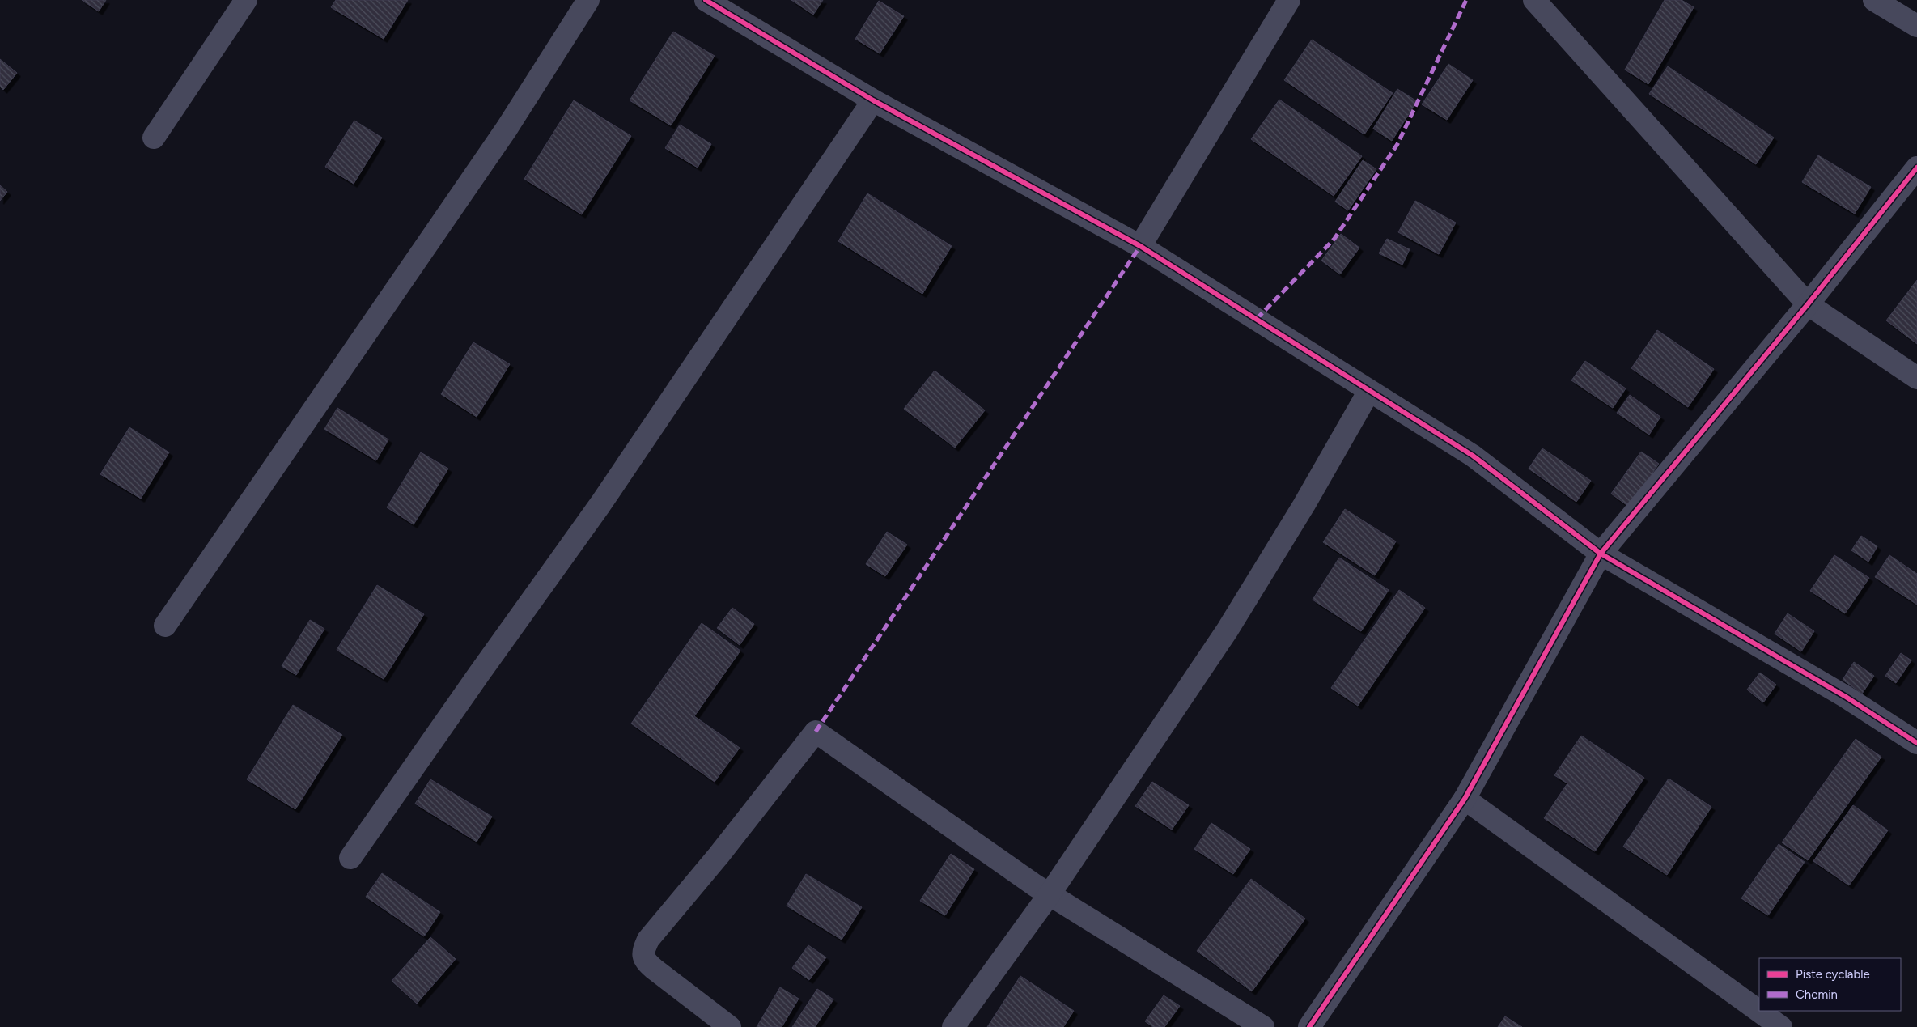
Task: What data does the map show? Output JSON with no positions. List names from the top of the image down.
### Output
{
  "legend": ["Piste cyclable", "Chemin"]
}
